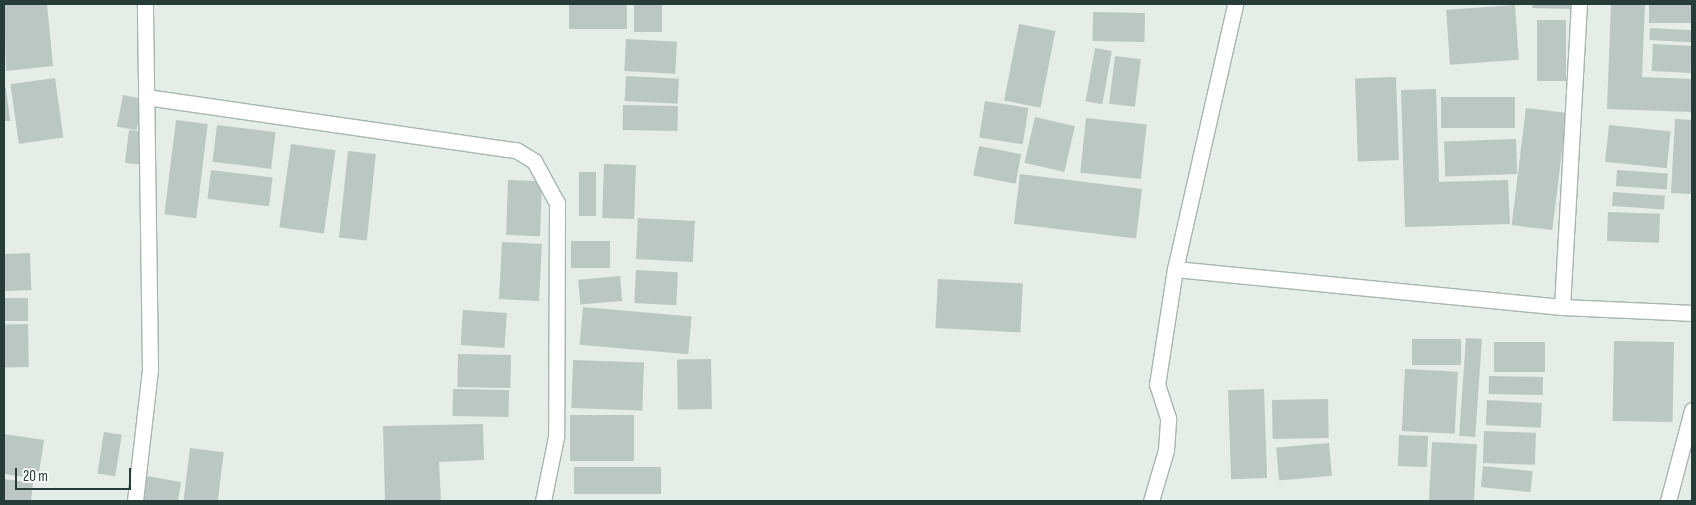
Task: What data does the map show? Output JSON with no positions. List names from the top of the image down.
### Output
{
  "scale_bar": "20 m"
}
